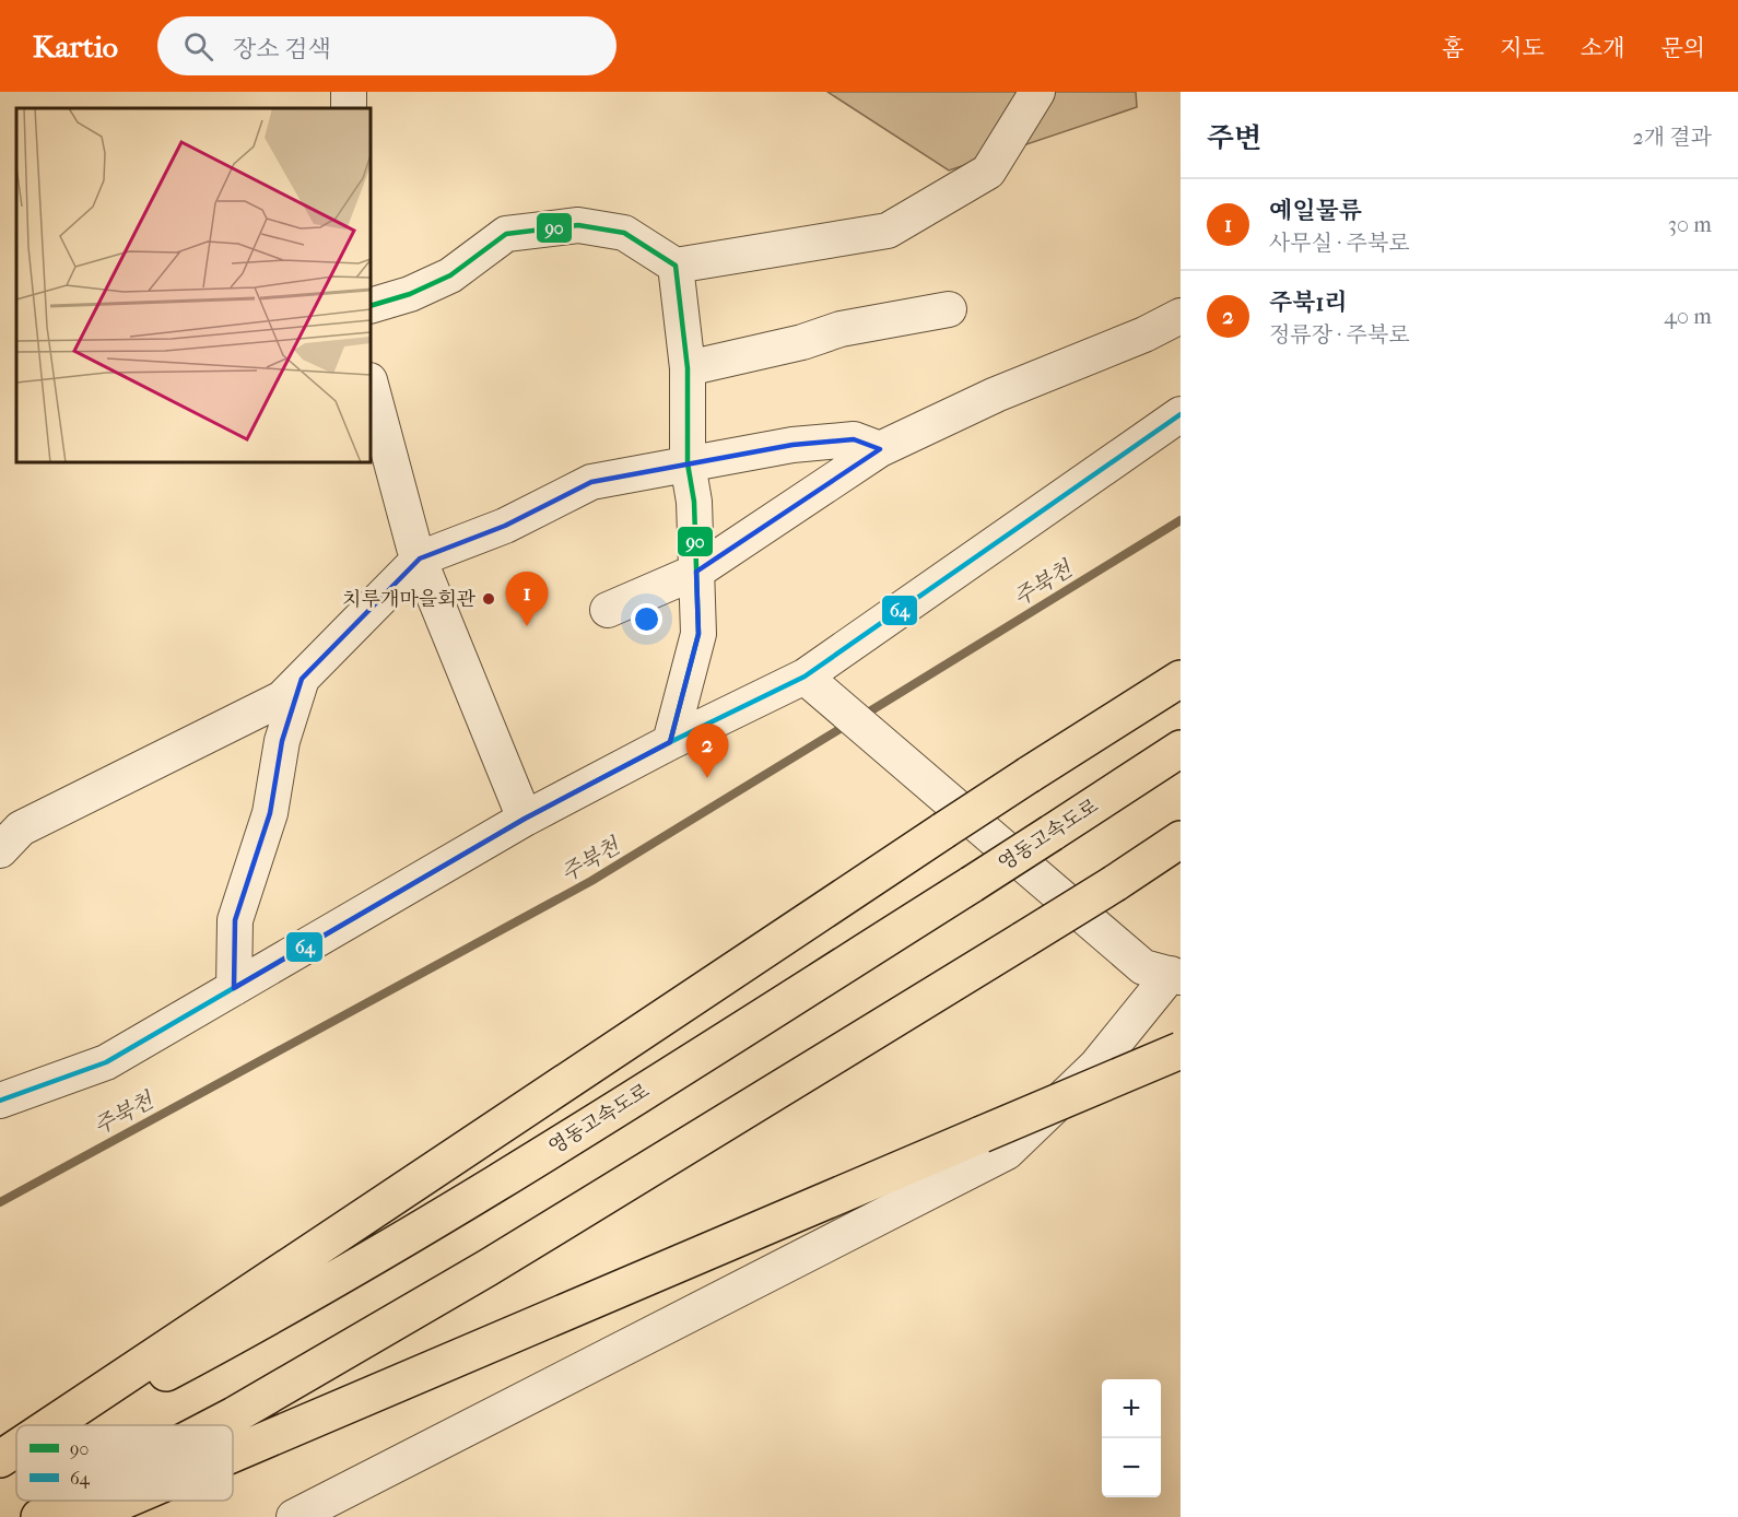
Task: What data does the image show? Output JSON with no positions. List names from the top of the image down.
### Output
{
  "streets": {
    "highway": ["영동고속도로"]
  },
  "water": ["주북천"],
  "places": ["치루개마을회관"],
  "lines": ["transit line 90", "transit line 64"],
  "legend": ["90", "64"],
  "page": {
    "header": "Kartio",
    "search": "장소 검색",
    "nav": [
      "홈",
      "지도",
      "소개",
      "문의"
    ],
    "heading": ["주변", "2개 결과"],
    "list": [
      {
        "mark": "1",
        "name": "예일물류",
        "note": "사무실 · 주북로",
        "value": "30 m"
      },
      {
        "mark": "2",
        "name": "주북1리",
        "note": "정류장 · 주북로",
        "value": "40 m"
      }
    ],
    "pins": ["1", "2"],
    "map_buttons": ["+", "−"]
  }
}
